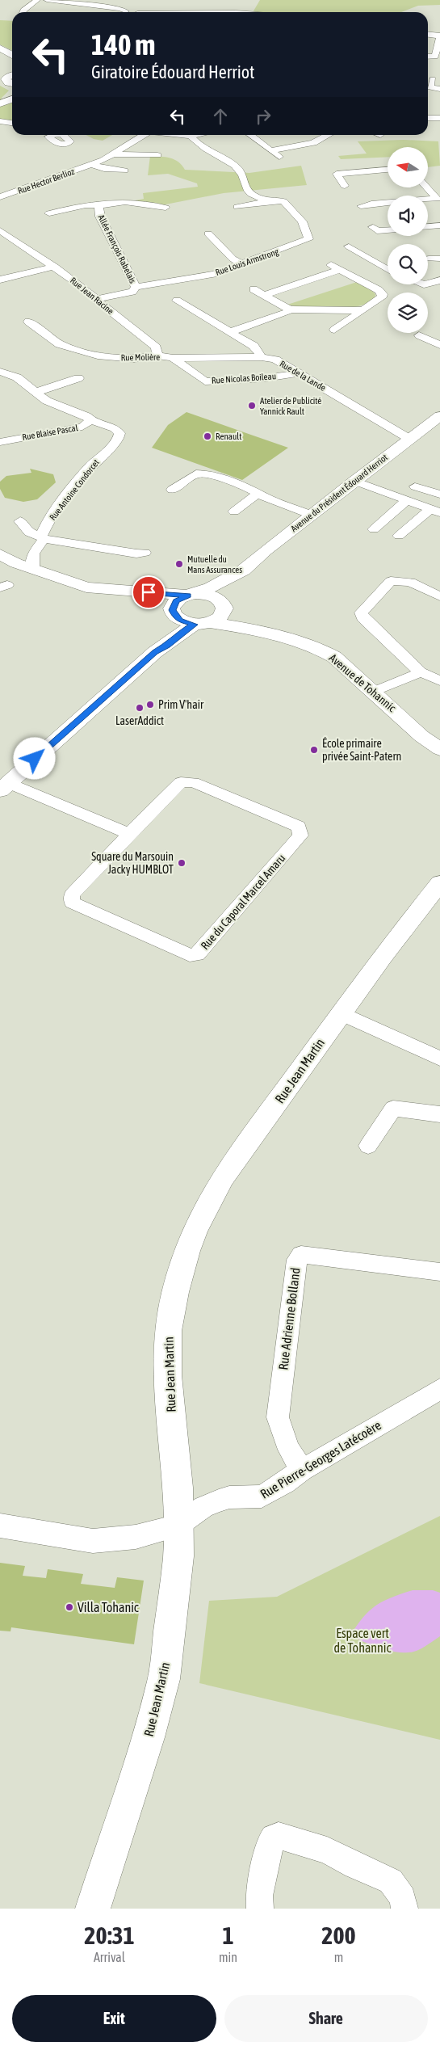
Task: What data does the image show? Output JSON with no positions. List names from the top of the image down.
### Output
{
  "streets": {
    "main road": ["Avenue du Président Édouard Herriot", "Avenue de Tohannic", "Rue Jean Martin"],
    "street": [
      "Rue Hector Berlioz",
      "Allée François Rabelais",
      "Rue Louis Armstrong",
      "Rue Jean Racine",
      "Rue Molière",
      "Rue de la Lande",
      "Rue Nicolas Boileau",
      "Rue Blaise Pascal",
      "Rue Antoine Condorcet",
      "Rue du Caporal Marcel Amaru",
      "Rue Adrienne Bolland",
      "Rue Pierre-Georges Latécoère"
    ]
  },
  "crossings": [
    ["Allée François Rabelais", "Rue Louis Armstrong"],
    ["Rue Louis Armstrong", "Rue Jean Racine"],
    ["Rue Jean Racine", "Rue Molière"],
    ["Rue Molière", "Rue de la Lande"],
    ["Rue Molière", "Rue Nicolas Boileau"],
    ["Rue de la Lande", "Rue Nicolas Boileau"],
    ["Rue de la Lande", "Avenue du Président Édouard Herriot"],
    ["Rue Blaise Pascal", "Rue Antoine Condorcet"],
    ["Rue Antoine Condorcet", "Avenue de Tohannic"],
    ["Avenue du Président Édouard Herriot", "Avenue de Tohannic"],
    ["Rue Jean Martin", "Rue Pierre-Georges Latécoère"],
    ["Rue Adrienne Bolland", "Rue Pierre-Georges Latécoère"]
  ],
  "parks": ["Espace vert de Tohannic"],
  "places": [
    "Atelier de Publicité Yannick Rault",
    "Renault",
    "Mutuelle du Mans Assurances",
    "Prim V'hair",
    "LaserAddict",
    "École primaire privée Saint-Patern",
    "Square du Marsouin Jacky HUMBLOT",
    "Villa Tohanic"
  ],
  "north": "left",
  "page": {
    "turn": ["140 m", "Giratoire Édouard Herriot"],
    "eta": [
      "20:31",
      "Arrival",
      "1",
      "min",
      "200",
      "m"
    ],
    "buttons": ["Exit", "Share"]
  }
}
